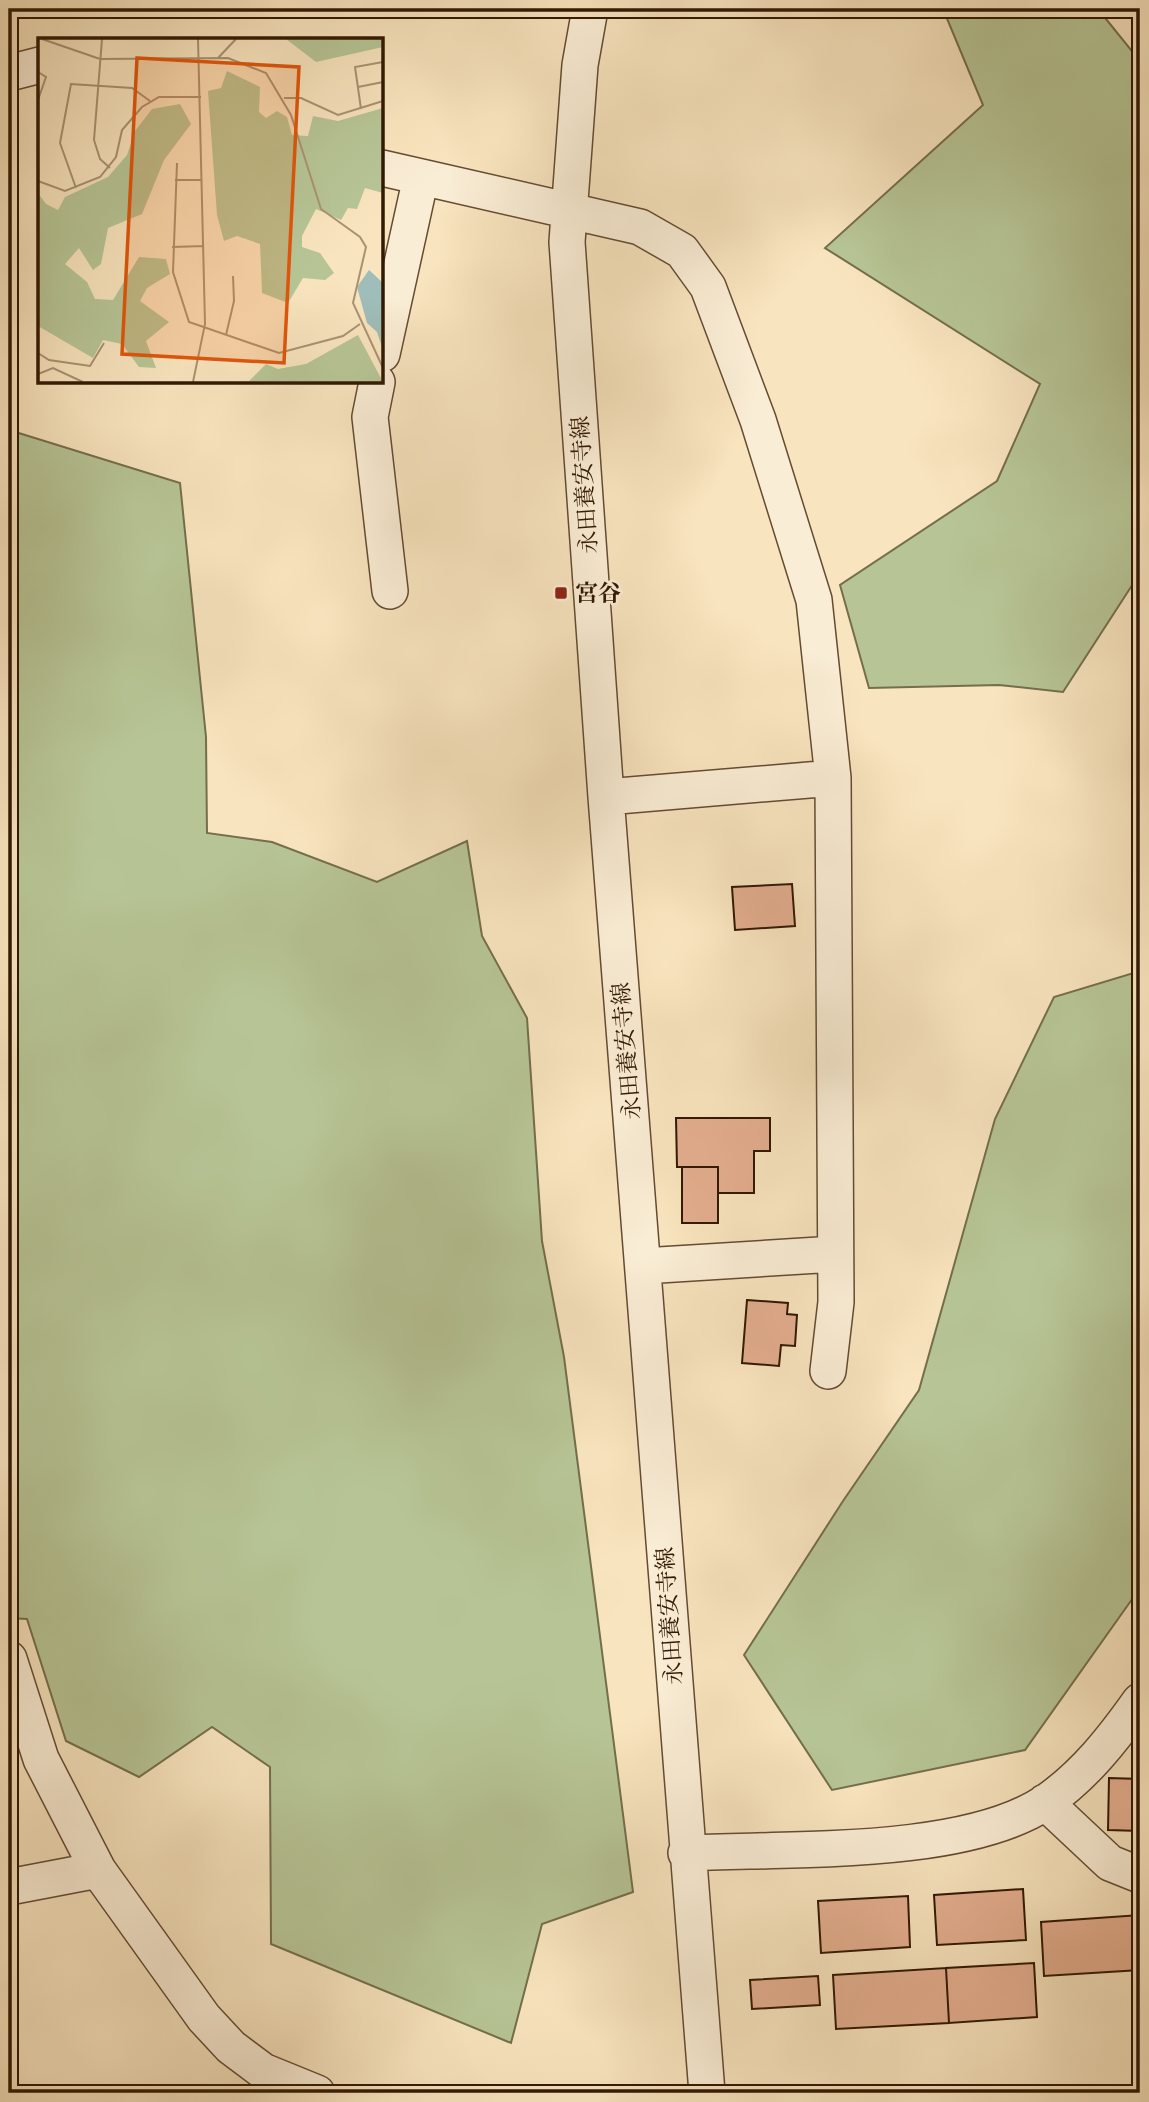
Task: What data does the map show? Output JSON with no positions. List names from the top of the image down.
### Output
{
  "streets": {
    "street": ["永田養安寺線"]
  },
  "places": {
    "transit": ["宮谷"]
  }
}
